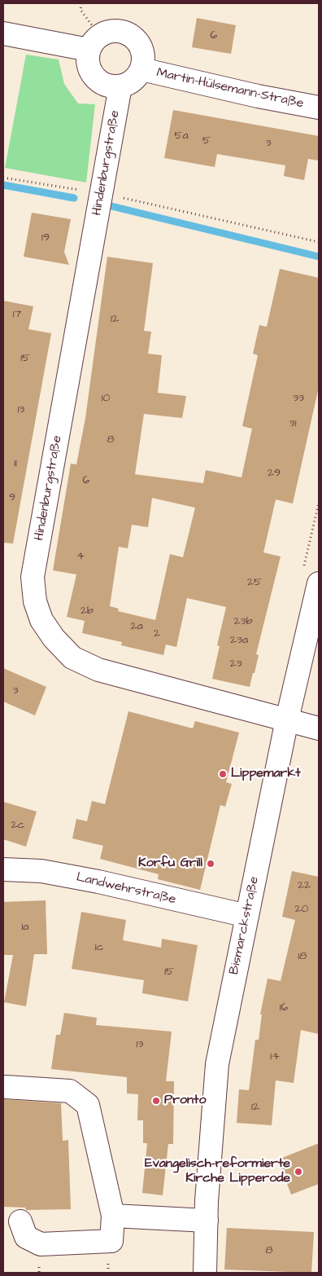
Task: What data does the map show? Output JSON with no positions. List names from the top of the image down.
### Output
{
  "streets": {
    "street": [
      "Martin-Hülsemann-Straße",
      "Hindenburgstraße",
      "Landwehrstraße",
      "Bismarckstraße"
    ]
  },
  "crossings": [
    ["Martin-Hülsemann-Straße", "Hindenburgstraße"],
    ["Hindenburgstraße", "Bismarckstraße"],
    ["Landwehrstraße", "Bismarckstraße"]
  ],
  "places": [
    "Lippemarkt",
    "Korfu Grill",
    "Pronto",
    "Evangelisch-reformierte Kirche Lipperode"
  ],
  "house_numbers": [
    "6",
    "5a",
    "5",
    "3",
    "19",
    "17",
    "12",
    "15",
    "10",
    "33",
    "13",
    "31",
    "8",
    "11",
    "29",
    "6",
    "9",
    "4",
    "25",
    "2b",
    "23b",
    "2a",
    "2",
    "23a",
    "23",
    "3",
    "2c",
    "22",
    "20",
    "1a",
    "1c",
    "18",
    "15",
    "16",
    "13",
    "14",
    "12",
    "8"
  ]
}
